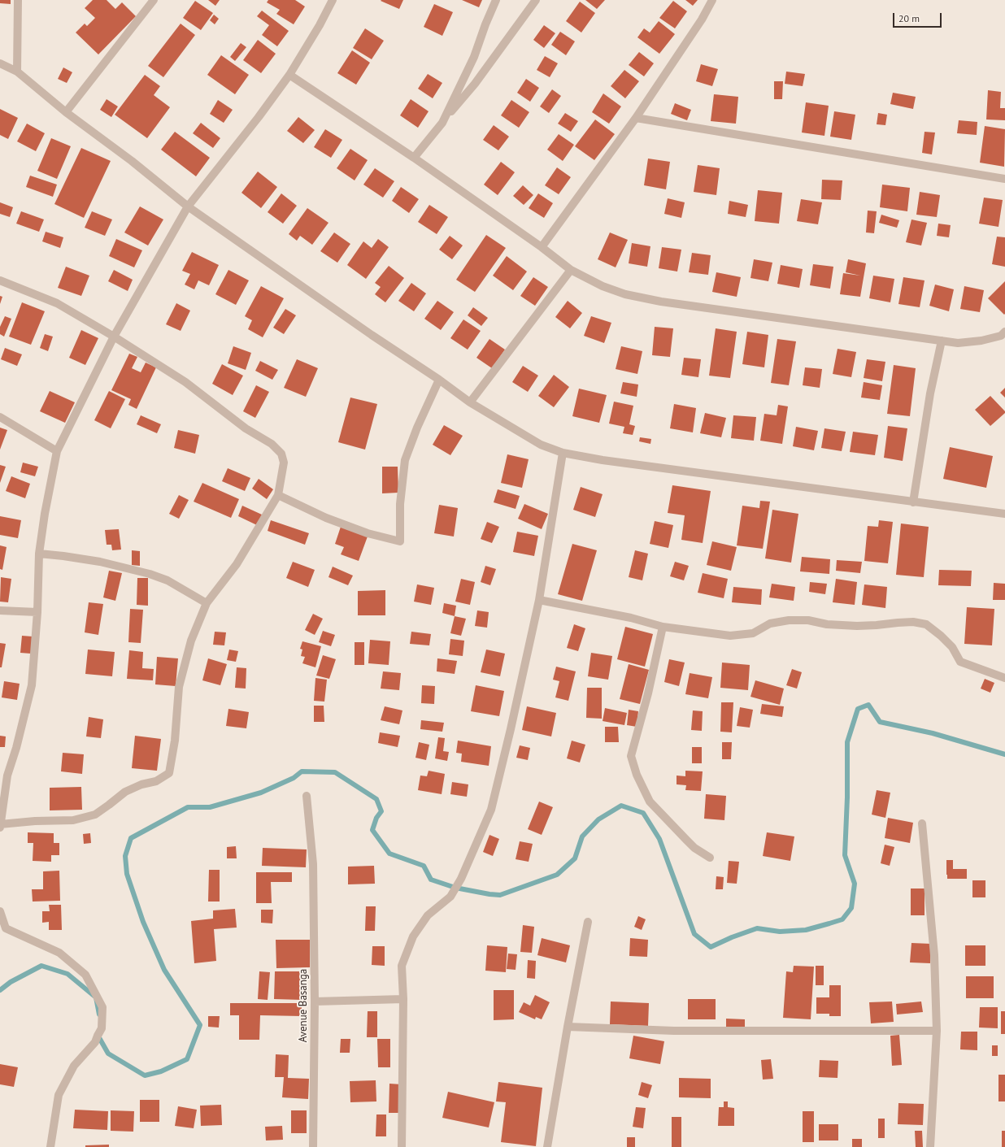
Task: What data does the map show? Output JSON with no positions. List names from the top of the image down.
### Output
{
  "streets": {
    "street": ["Avenue Basanga"]
  },
  "scale_bar": "20 m"
}
